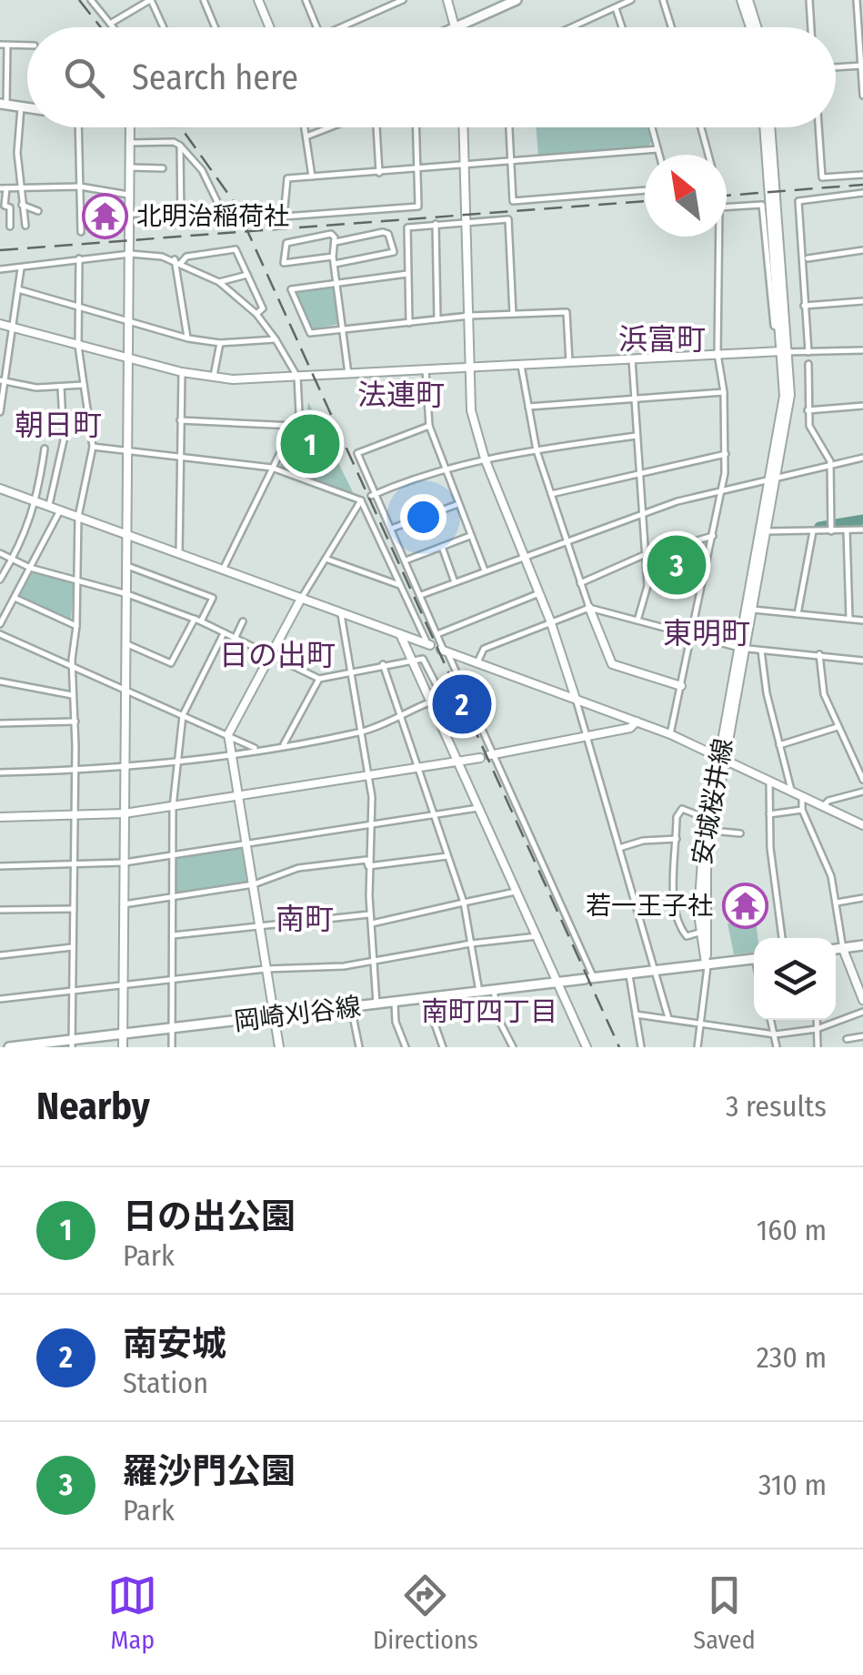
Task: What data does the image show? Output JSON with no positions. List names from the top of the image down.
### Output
{
  "streets": {
    "main road": ["岡崎刈谷線"],
    "street": ["安城桜井線"]
  },
  "crossings": [
    ["安城桜井線", "岡崎刈谷線"]
  ],
  "districts": [
    "浜富町",
    "法連町",
    "朝日町",
    "東明町",
    "日の出町",
    "南町",
    "南町四丁目"
  ],
  "places": {
    "temple": ["北明治稲荷社", "若一王子社"]
  },
  "north": "top left",
  "page": {
    "search": "Search here",
    "pins": ["1", "3", "2"],
    "heading": ["Nearby", "3 results"],
    "list": [
      {
        "mark": "1",
        "name": "日の出公園",
        "note": "Park",
        "value": "160 m"
      },
      {
        "mark": "2",
        "name": "南安城",
        "note": "Station",
        "value": "230 m"
      },
      {
        "mark": "3",
        "name": "羅沙門公園",
        "note": "Park",
        "value": "310 m"
      }
    ],
    "nav": ["Map", "Directions", "Saved"]
  }
}
